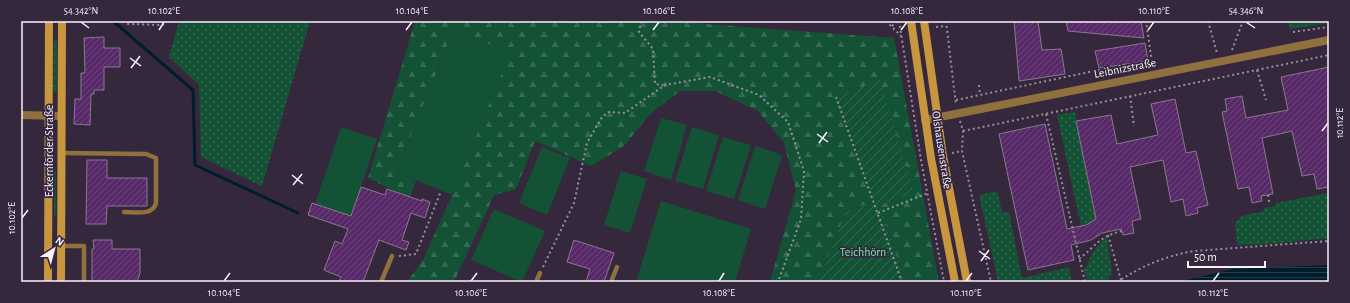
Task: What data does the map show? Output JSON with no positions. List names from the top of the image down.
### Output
{
  "streets": {
    "street": ["Leibnizstraße", "Olshausenstraße", "Eckernförder Straße"]
  },
  "crossings": [
    ["Leibnizstraße", "Olshausenstraße"]
  ],
  "parks": ["Teichhörn"],
  "scale_bar": "50 m",
  "north": "top right",
  "coordinates": [
    "54.342°N",
    "10.102°E",
    "10.104°E",
    "10.106°E",
    "10.108°E",
    "10.110°E",
    "54.346°N",
    "10.112°E"
  ]
}
